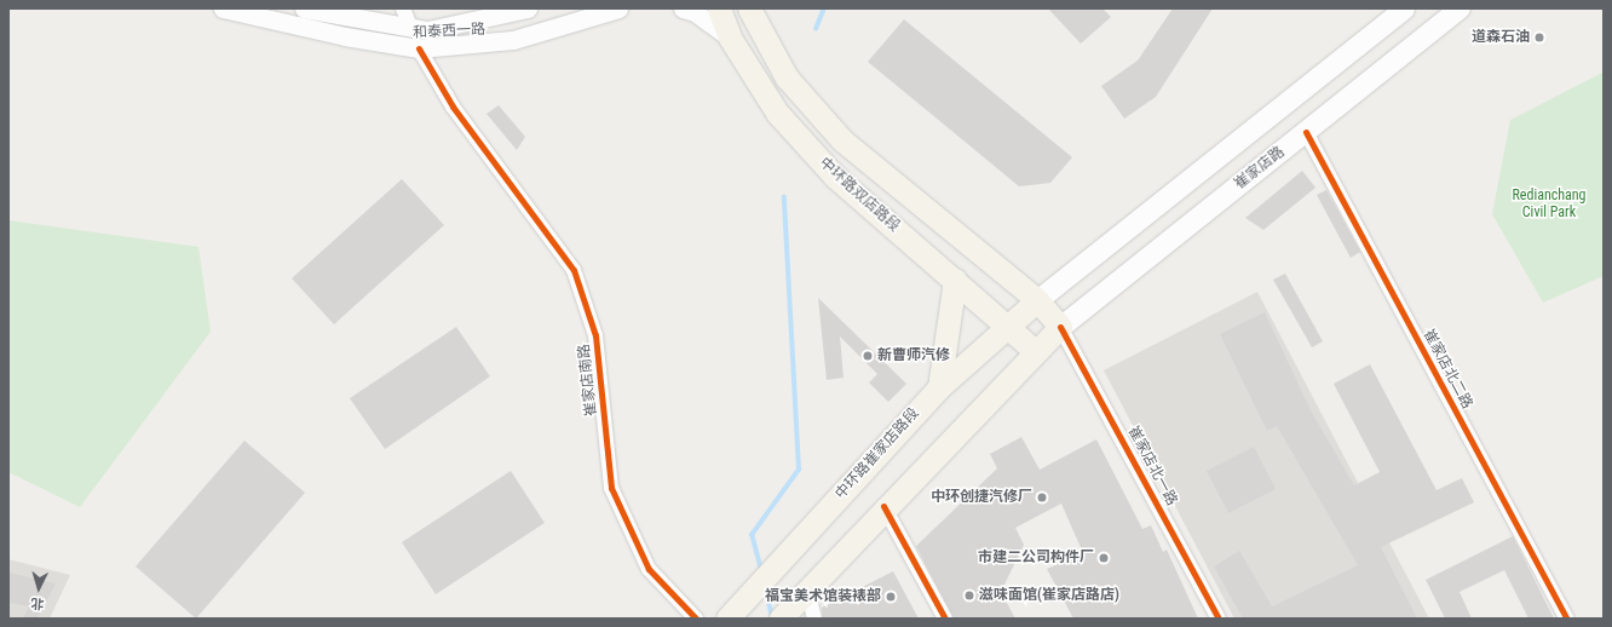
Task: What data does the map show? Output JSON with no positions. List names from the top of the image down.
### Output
{
  "streets": {
    "main road": ["崔家店路", "中环路双店路段", "中环路崔家店路段"],
    "street": [
      "和泰西一路",
      "崔家店北二路",
      "崔家店南路",
      "崔家店北一路"
    ]
  },
  "crossings": [
    ["和泰西一路", "崔家店南路"],
    ["崔家店路", "中环路双店路段"],
    ["崔家店路", "崔家店北二路"],
    ["崔家店路", "崔家店北一路"],
    ["中环路双店路段", "中环路崔家店路段"],
    ["中环路双店路段", "崔家店北一路"]
  ],
  "parks": ["Redianchang Civil Park"],
  "places": [
    "道森石油",
    "新曹师汽修",
    "中环创捷汽修厂",
    "市建二公司构件厂",
    "滋味面馆(崔家店路店)",
    "福宝美术馆装裱部"
  ],
  "north": "bottom"
}
